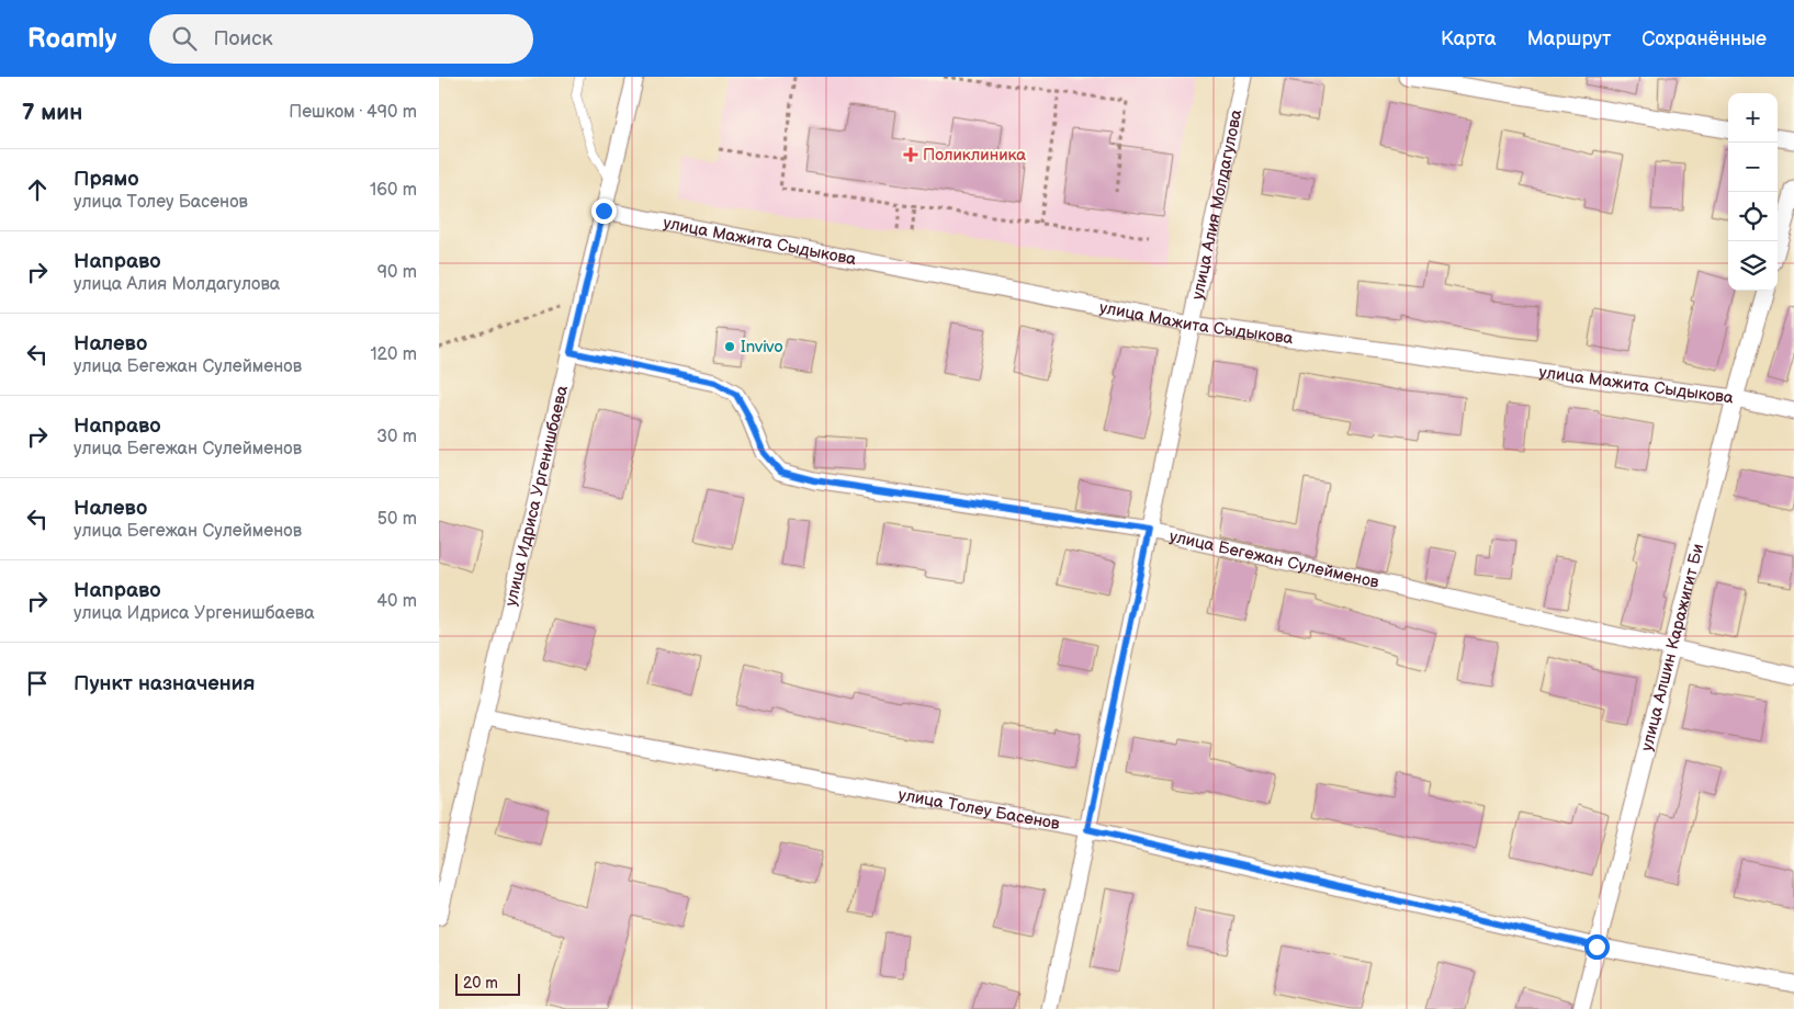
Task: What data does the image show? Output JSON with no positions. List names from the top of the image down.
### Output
{
  "streets": {
    "street": [
      "улица Алия Молдагулова",
      "улица Мажита Сыдыкова",
      "улица Идриса Ургенишбаева",
      "улица Бегежан Сулейменов",
      "улица Алшин Каражигит Би",
      "улица Толеу Басенов"
    ]
  },
  "crossings": [
    ["улица Алия Молдагулова", "улица Мажита Сыдыкова"],
    ["улица Алия Молдагулова", "улица Бегежан Сулейменов"],
    ["улица Алия Молдагулова", "улица Толеу Басенов"],
    ["улица Мажита Сыдыкова", "улица Идриса Ургенишбаева"],
    ["улица Мажита Сыдыкова", "улица Алшин Каражигит Би"],
    ["улица Идриса Ургенишбаева", "улица Бегежан Сулейменов"],
    ["улица Идриса Ургенишбаева", "улица Толеу Басенов"],
    ["улица Бегежан Сулейменов", "улица Алшин Каражигит Би"],
    ["улица Алшин Каражигит Би", "улица Толеу Басенов"]
  ],
  "places": {
    "health": ["Поликлиника"],
    "other": ["Invivo"]
  },
  "scale_bar": "20 m",
  "page": {
    "header": "Roamly",
    "search": "Поиск",
    "nav": ["Карта", "Маршрут", "Сохранённые"],
    "heading": ["7 мин", "Пешком · 490 m"],
    "map_buttons": ["+", "−"],
    "list": [
      ["Прямо", "улица Толеу Басенов", "160 m"],
      ["Направо", "улица Алия Молдагулова", "90 m"],
      ["Налево", "улица Бегежан Сулейменов", "120 m"],
      ["Направо", "улица Бегежан Сулейменов", "30 m"],
      ["Налево", "улица Бегежан Сулейменов", "50 m"],
      ["Направо", "улица Идриса Ургенишбаева", "40 m"],
      "Пункт назначения"
    ],
    "scale": "20 m"
  }
}
